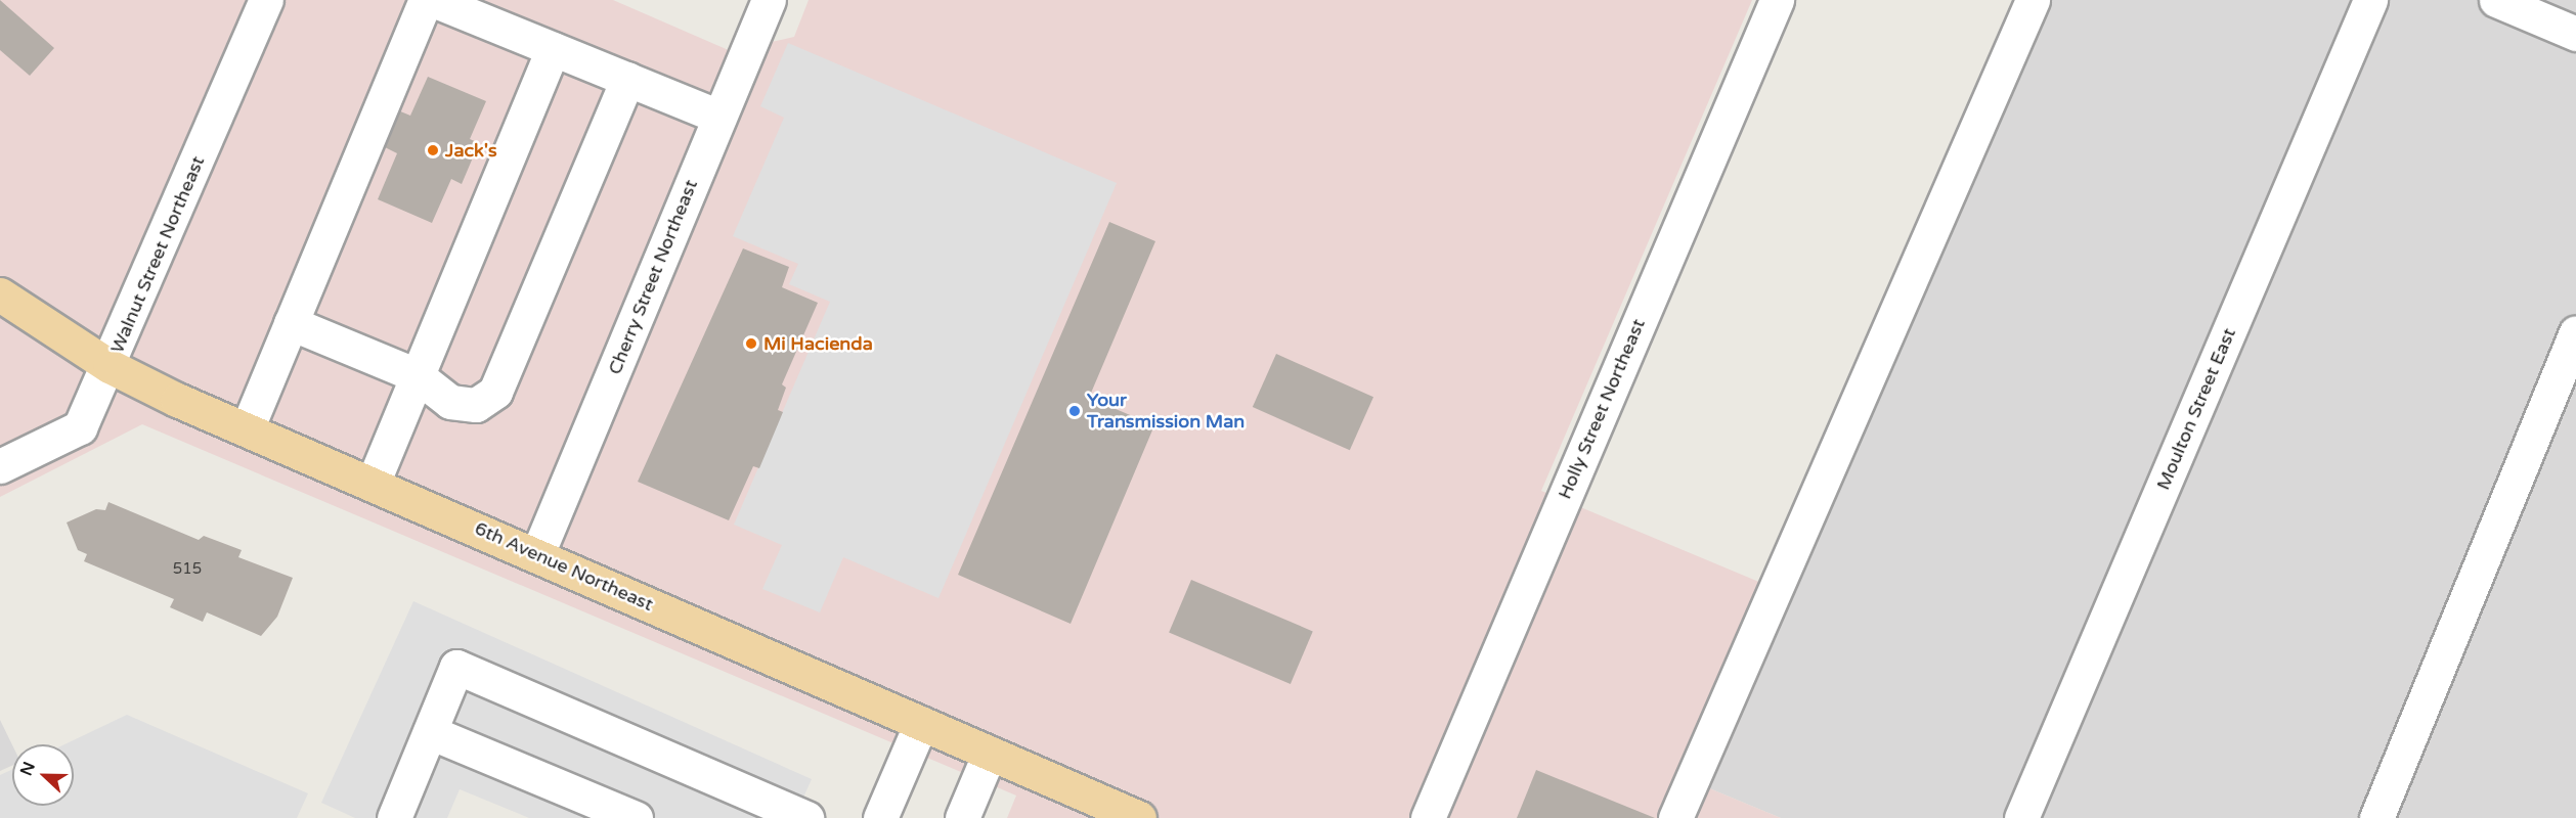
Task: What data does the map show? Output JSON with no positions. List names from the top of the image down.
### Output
{
  "streets": {
    "main road": ["6th Avenue Northeast"],
    "street": [
      "Walnut Street Northeast",
      "Cherry Street Northeast",
      "Holly Street Northeast",
      "Moulton Street East"
    ]
  },
  "crossings": [
    ["Walnut Street Northeast", "6th Avenue Northeast"],
    ["Cherry Street Northeast", "6th Avenue Northeast"]
  ],
  "places": ["Jack's", "Mi Hacienda", "Your Transmission Man"],
  "house_numbers": ["515"],
  "north": "left"
}
